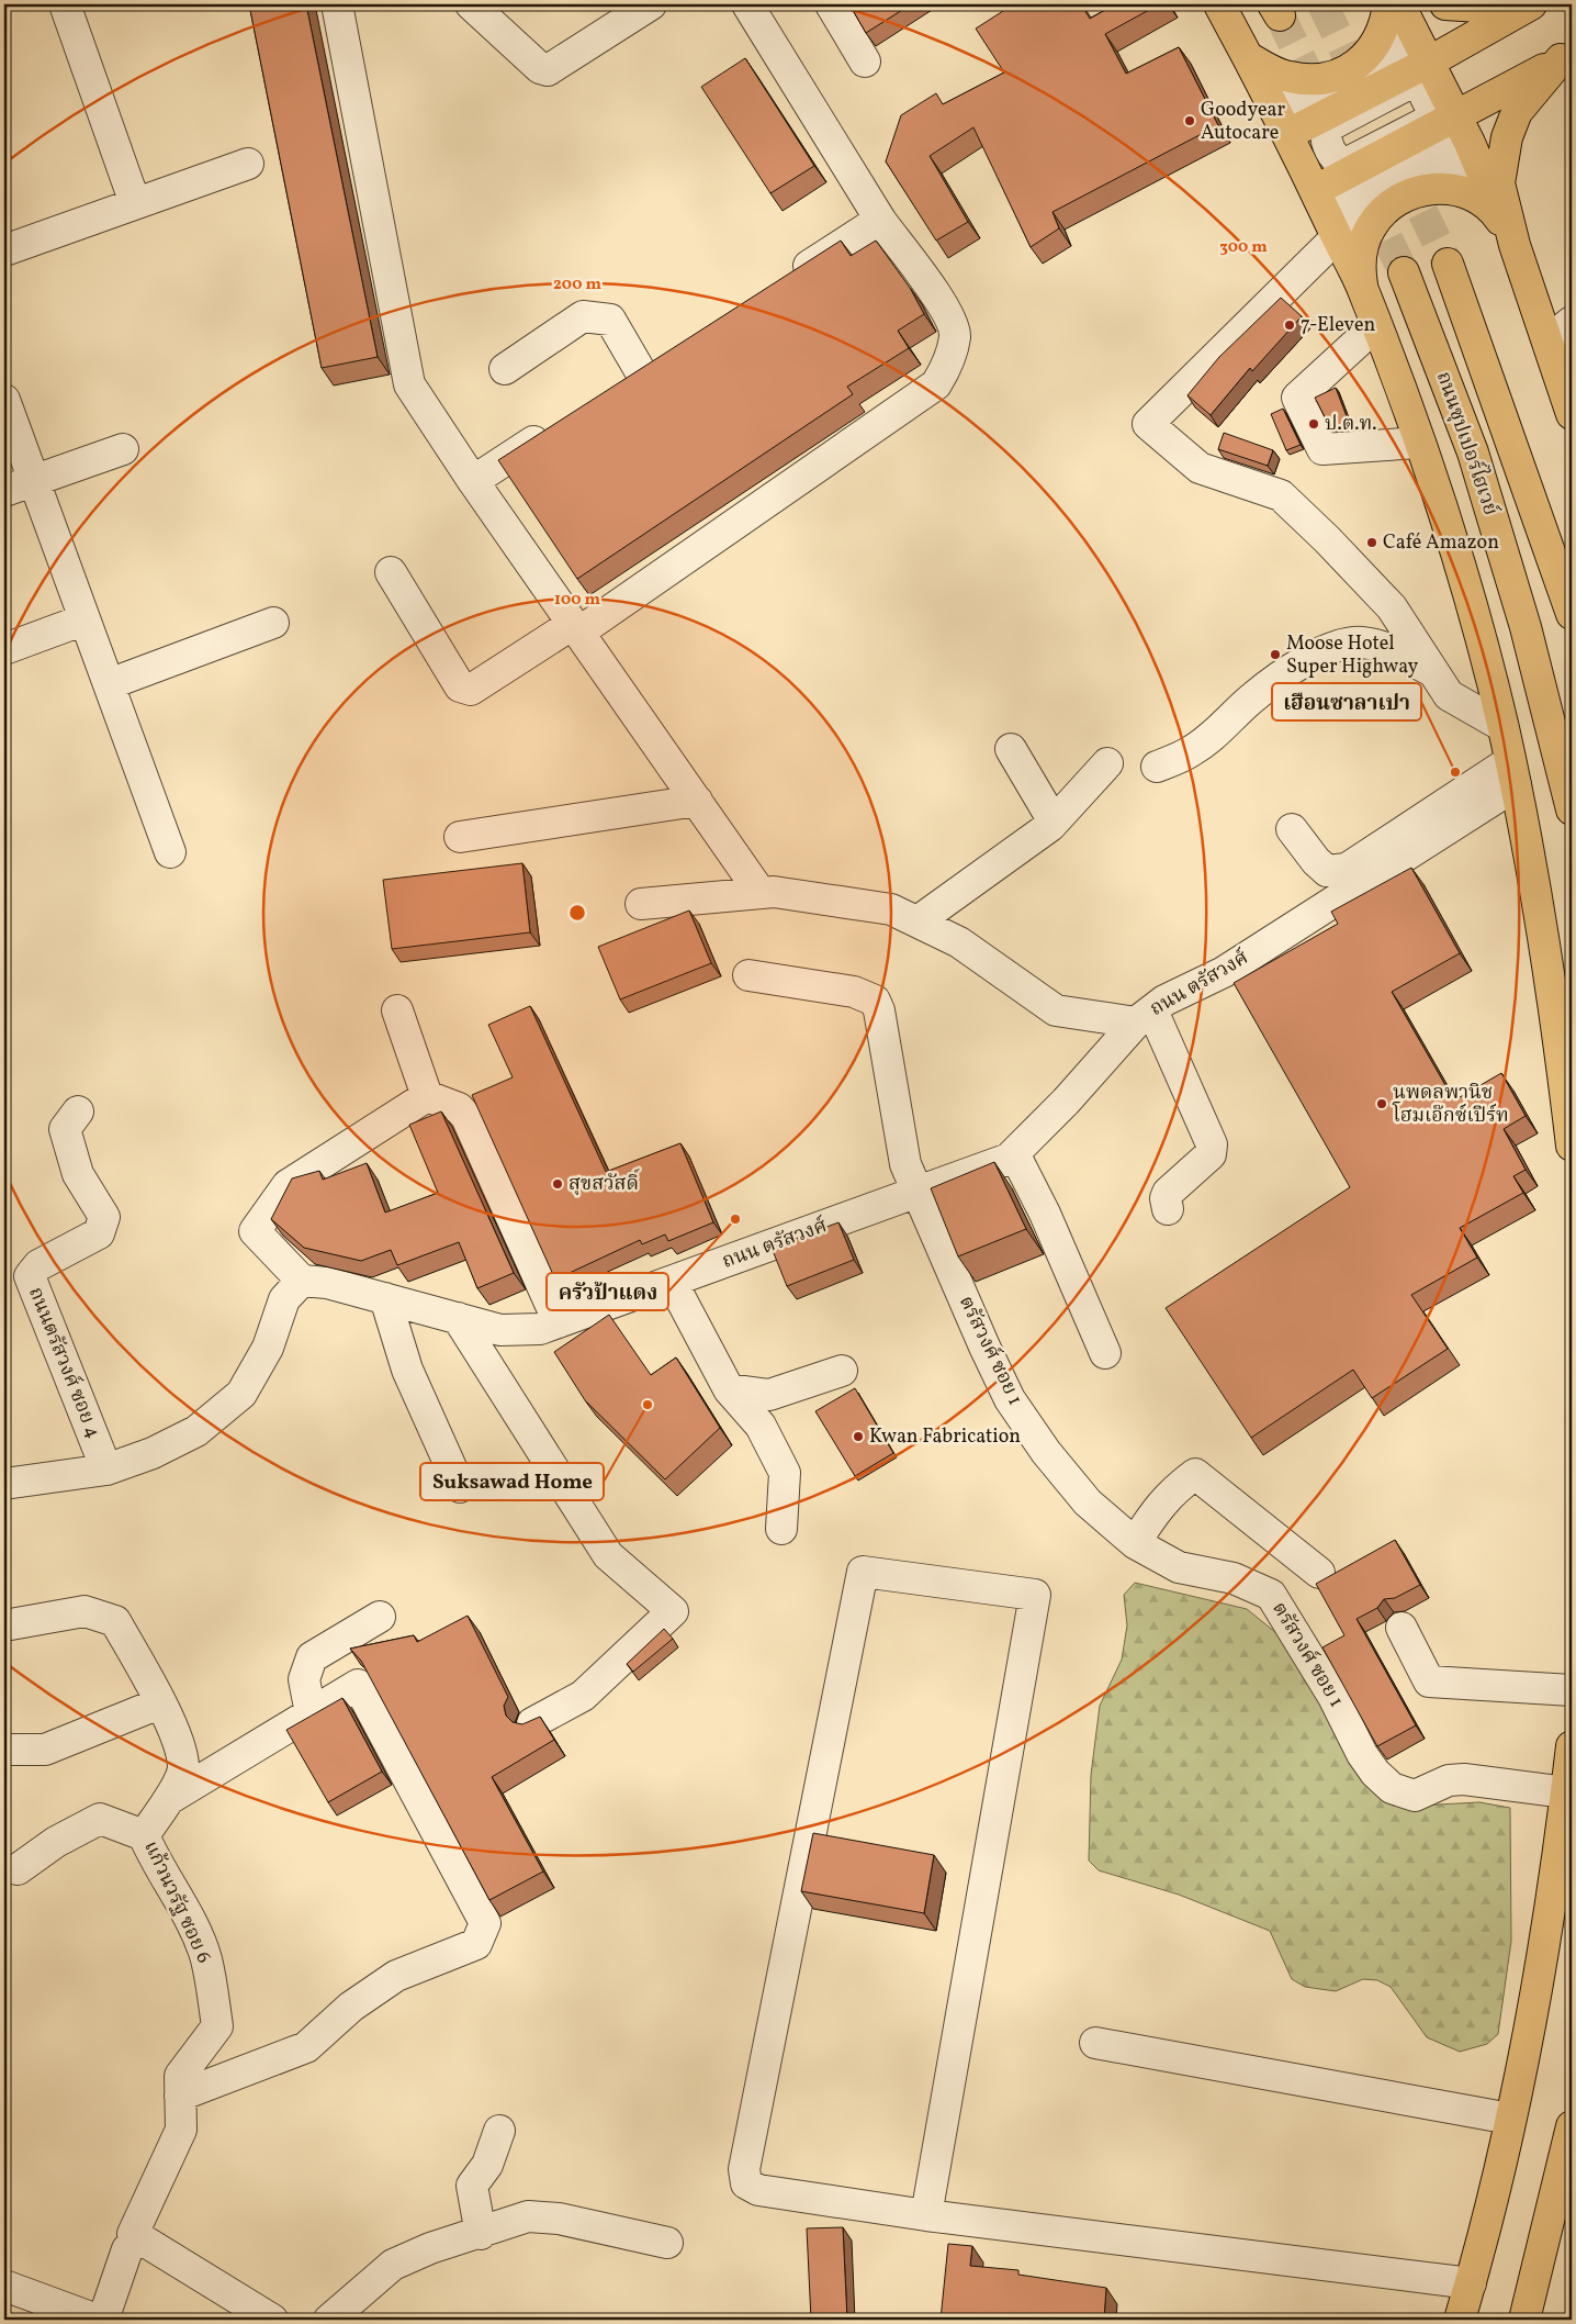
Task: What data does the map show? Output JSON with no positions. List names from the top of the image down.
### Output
{
  "streets": {
    "main road": ["ถนนซุปเปอร์ไฮเวย์"],
    "street": [
      "ถนน ตรัสวงศ์",
      "ตรัสวงศ์ ซอย 1",
      "ถนนตรัสวงศ์ ซอย 4",
      "แก้วนวรัฐ ซอย 6"
    ]
  },
  "crossings": [
    ["ถนน ตรัสวงศ์", "ตรัสวงศ์ ซอย 1"]
  ],
  "places": [
    "Goodyear Autocare",
    "7-Eleven",
    "ป.ต.ท.",
    "Café Amazon",
    "Moose Hotel Super Highway",
    "เฮือนซาลาเปา",
    "นพดลพานิช โฮมเอ๊กซ์เปิร์ท",
    "สุขสวัสดิ์",
    "ครัวป้าแดง",
    "Suksawad Home",
    "Kwan Fabrication"
  ],
  "rings": ["300 m", "200 m", "100 m"]
}
